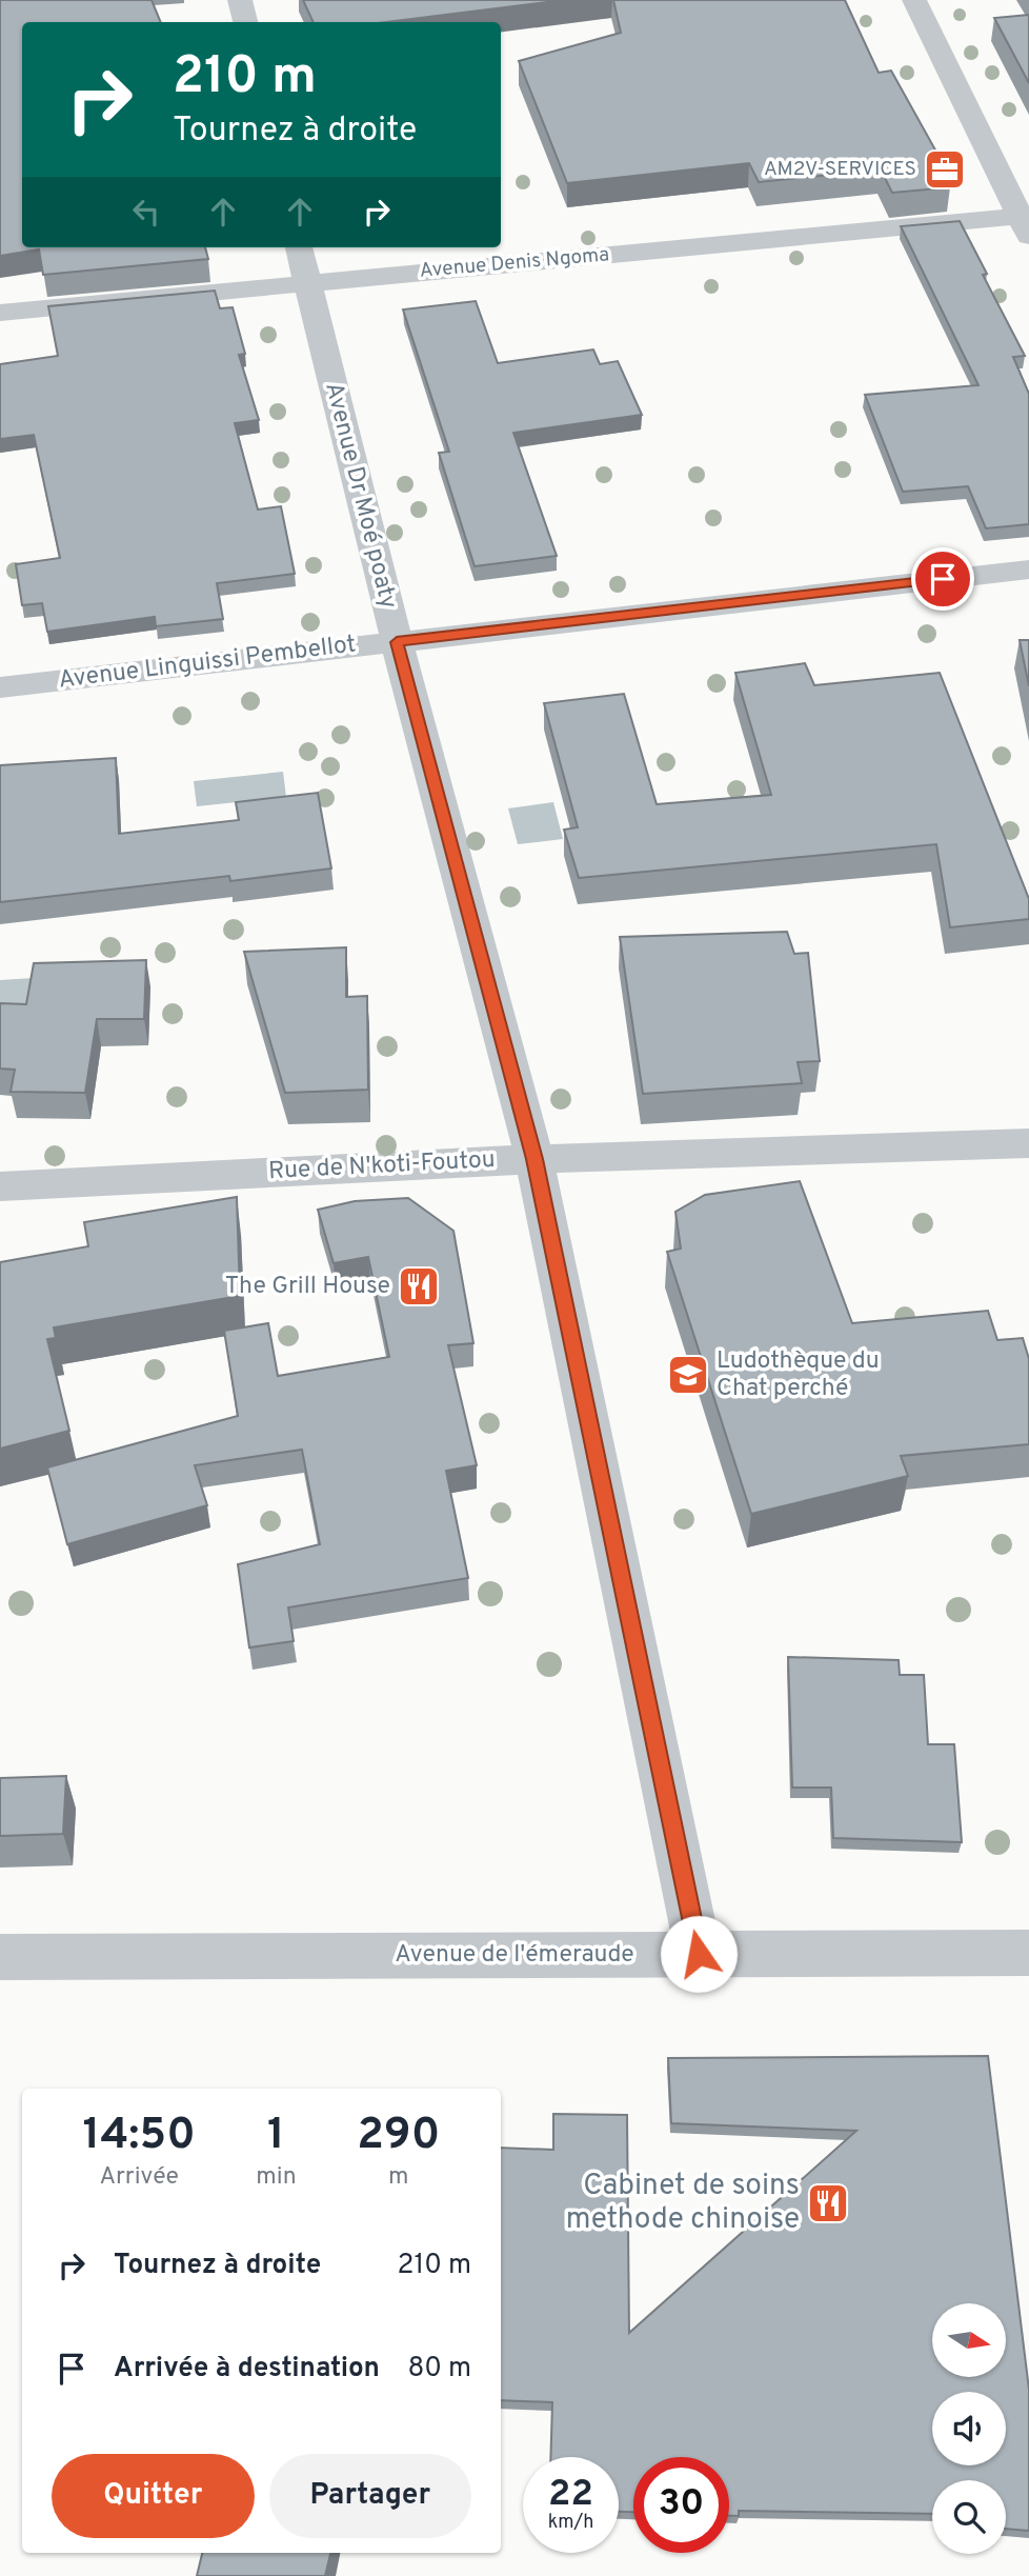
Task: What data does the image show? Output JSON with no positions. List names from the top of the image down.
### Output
{
  "streets": {
    "street": [
      "Avenue Denis Ngoma",
      "Avenue Dr Moé poaty",
      "Avenue Linguissi Pembellot",
      "Rue de N'koti-Foutou",
      "Avenue de l'émeraude"
    ]
  },
  "crossings": [
    ["Avenue Denis Ngoma", "Avenue Dr Moé poaty"],
    ["Avenue Dr Moé poaty", "Avenue Linguissi Pembellot"],
    ["Avenue Dr Moé poaty", "Rue de N'koti-Foutou"],
    ["Avenue Dr Moé poaty", "Avenue de l'émeraude"]
  ],
  "places": {
    "office": ["AM2V-SERVICES"],
    "restaurant": ["The Grill House", "Cabinet de soins methode chinoise"],
    "school or university": ["Ludothèque du Chat perché"]
  },
  "north": "right",
  "page": {
    "turn": ["210 m", "Tournez à droite"],
    "eta": [
      "14:50",
      "Arrivée",
      "1",
      "min",
      "290",
      "m"
    ],
    "list": [
      {
        "name": "Tournez à droite",
        "value": "210 m"
      },
      {
        "name": "Arrivée à destination",
        "value": "80 m"
      }
    ],
    "buttons": ["Quitter", "Partager"],
    "speed": "22 km/h",
    "limit": "30"
  }
}
